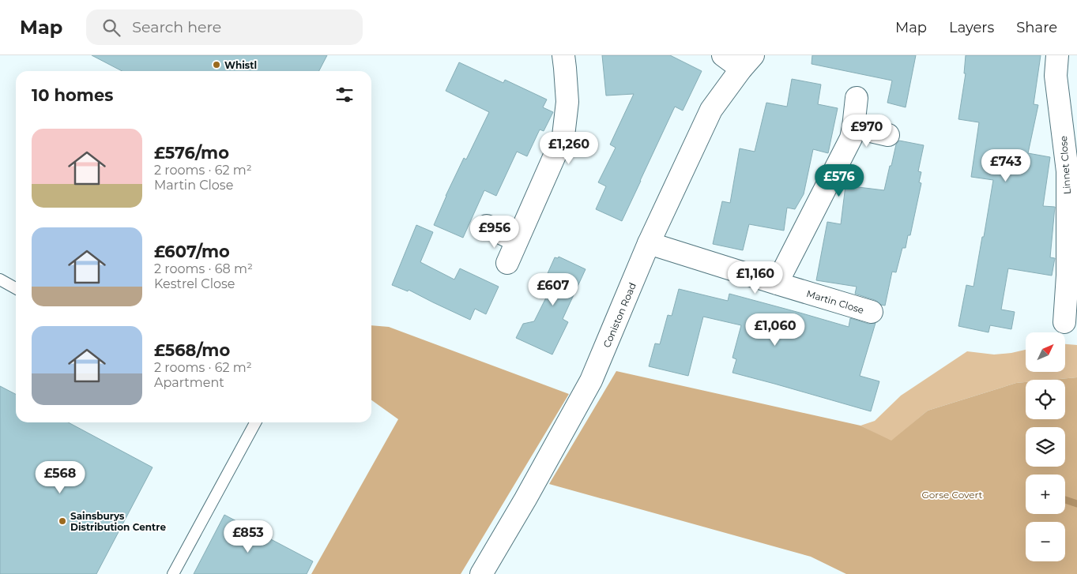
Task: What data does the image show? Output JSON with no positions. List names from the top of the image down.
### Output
{
  "streets": {
    "street": ["Linnet Close", "Martin Close", "Coniston Road"]
  },
  "crossings": [
    ["Martin Close", "Coniston Road"]
  ],
  "parks": ["Gorse Covert"],
  "places": ["Whistl", "Sainsburys Distribution Centre"],
  "north": "top right",
  "page": {
    "header": "Map",
    "search": "Search here",
    "nav": ["Map", "Layers", "Share"],
    "heading": "10 homes",
    "price": [
      "£970",
      "£1,260",
      "£743",
      "£576",
      "£956",
      "£1,160",
      "£607",
      "£1,060",
      "£568",
      "£853"
    ],
    "list": [
      {
        "name": "£576/mo",
        "note": "2 rooms · 62 m² · Martin Close"
      },
      {
        "name": "£607/mo",
        "note": "2 rooms · 68 m² · Kestrel Close"
      },
      {
        "name": "£568/mo",
        "note": "2 rooms · 62 m² · Apartment"
      }
    ],
    "map_buttons": ["+", "−"]
  }
}
